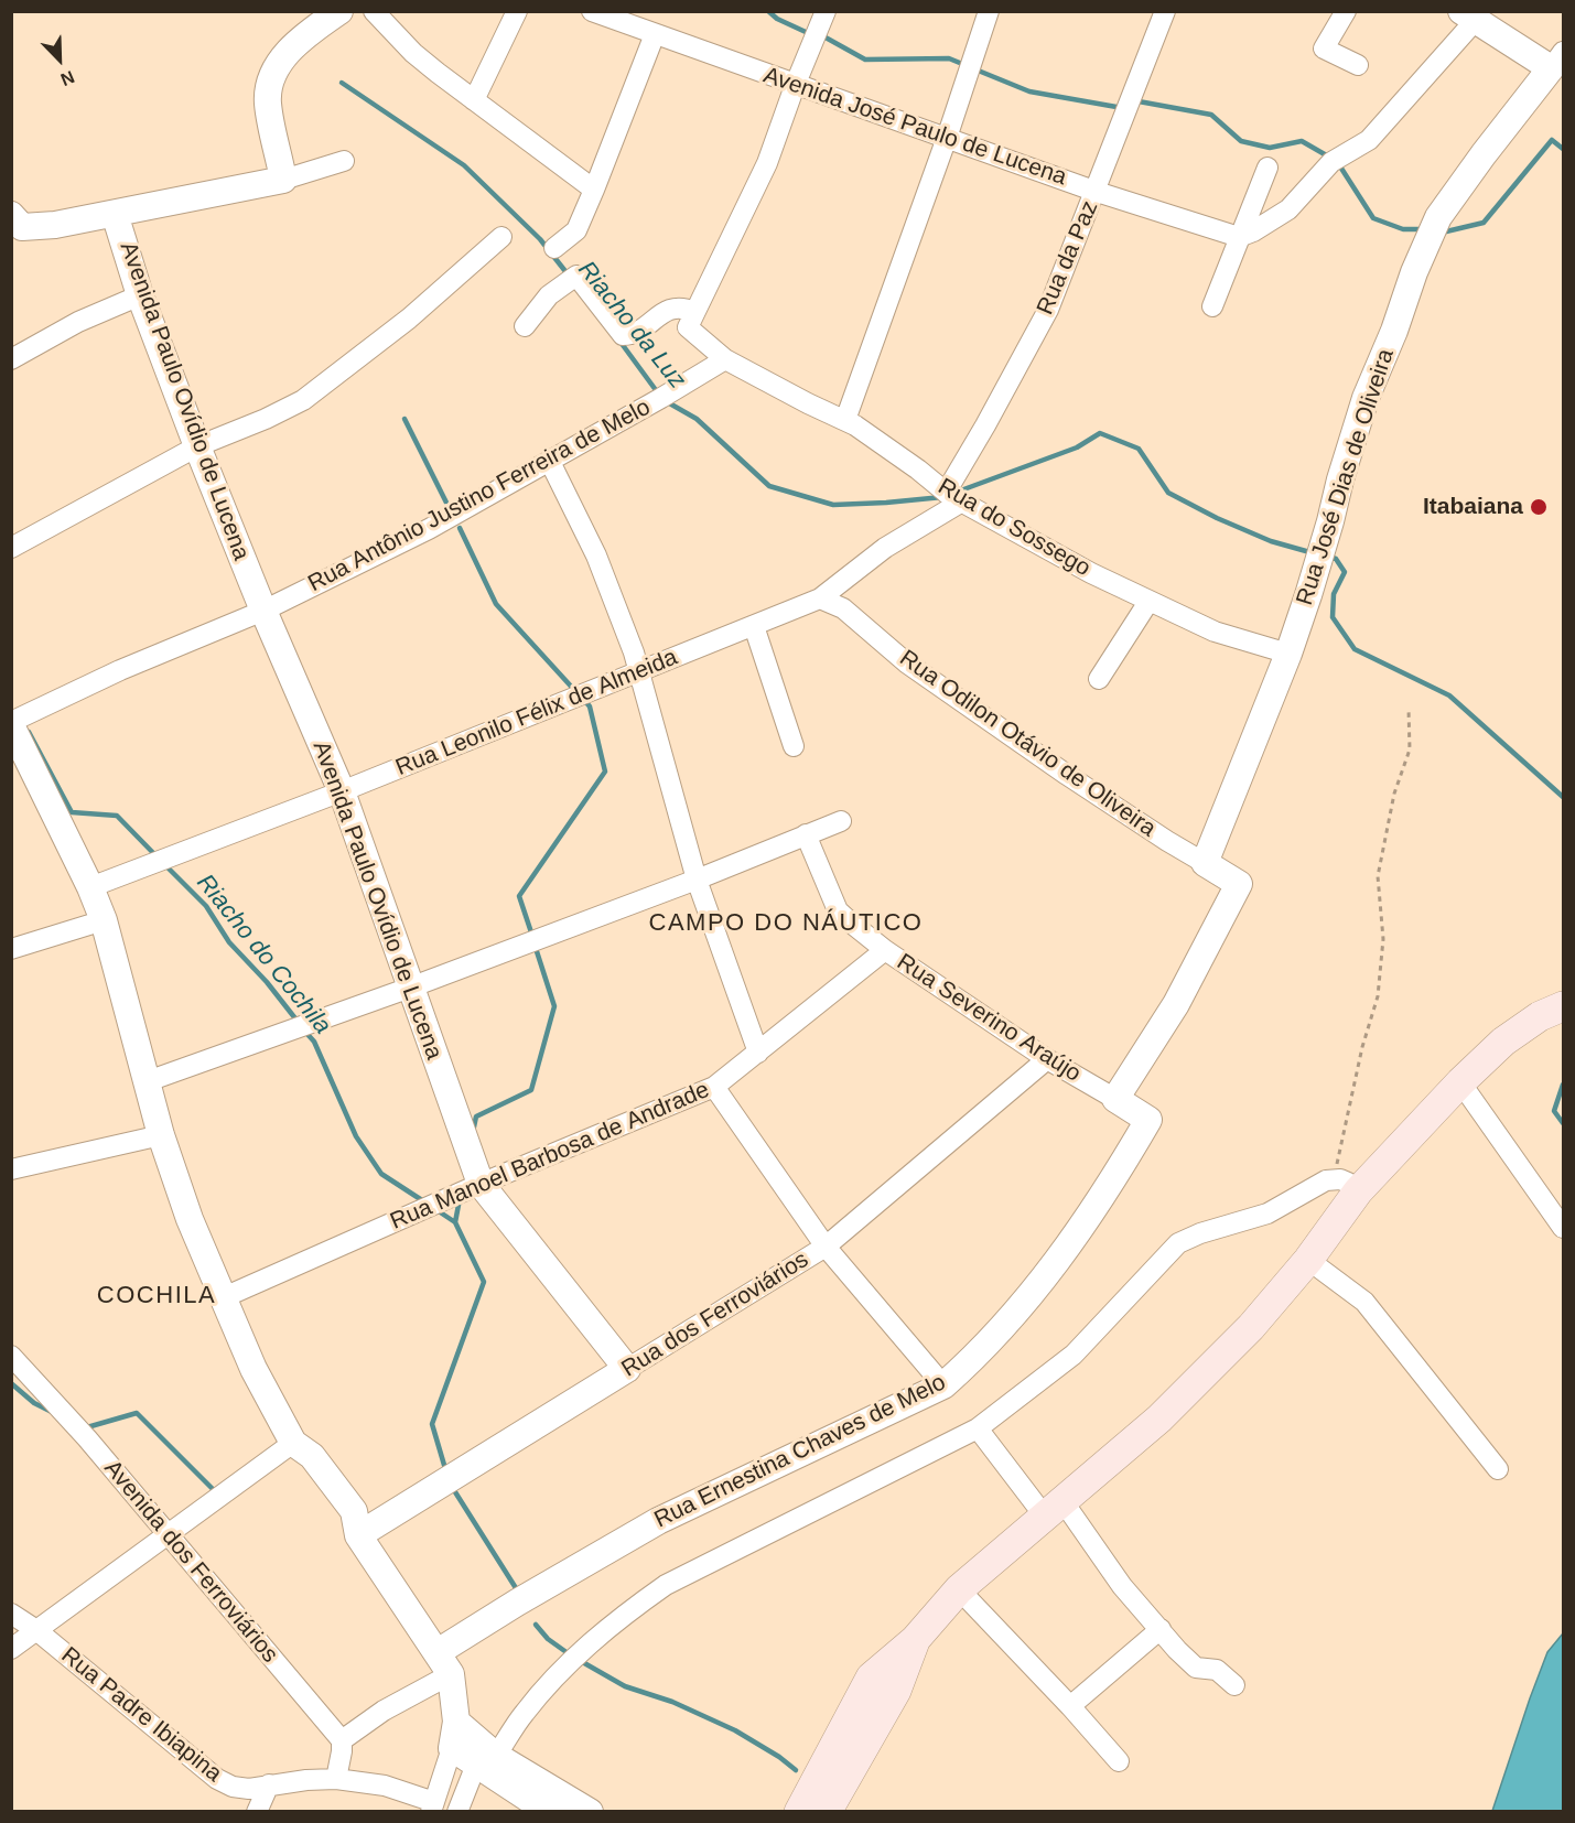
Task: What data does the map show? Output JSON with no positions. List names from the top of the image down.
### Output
{
  "streets": {
    "street": [
      "Avenida José Paulo de Lucena",
      "Rua da Paz",
      "Avenida Paulo Ovídio de Lucena",
      "Rua José Dias de Oliveira",
      "Rua Antônio Justino Ferreira de Melo",
      "Rua do Sossego",
      "Rua Leonilo Félix de Almeida",
      "Rua Odilon Otávio de Oliveira",
      "Rua Severino Araújo",
      "Rua Manoel Barbosa de Andrade",
      "Rua dos Ferroviários",
      "Rua Ernestina Chaves de Melo",
      "Avenida dos Ferroviários",
      "Rua Padre Ibiapina"
    ]
  },
  "crossings": [
    ["Avenida José Paulo de Lucena", "Rua da Paz"],
    ["Rua da Paz", "Rua do Sossego"],
    ["Rua da Paz", "Rua Leonilo Félix de Almeida"],
    ["Avenida Paulo Ovídio de Lucena", "Rua Antônio Justino Ferreira de Melo"],
    ["Avenida Paulo Ovídio de Lucena", "Rua Leonilo Félix de Almeida"],
    ["Avenida Paulo Ovídio de Lucena", "Rua Manoel Barbosa de Andrade"],
    ["Avenida Paulo Ovídio de Lucena", "Rua dos Ferroviários"],
    ["Rua José Dias de Oliveira", "Rua do Sossego"],
    ["Rua José Dias de Oliveira", "Rua Odilon Otávio de Oliveira"],
    ["Rua Antônio Justino Ferreira de Melo", "Rua do Sossego"],
    ["Rua do Sossego", "Rua Leonilo Félix de Almeida"],
    ["Rua Leonilo Félix de Almeida", "Rua Odilon Otávio de Oliveira"],
    ["Rua Odilon Otávio de Oliveira", "Rua Severino Araújo"],
    ["Rua Severino Araújo", "Rua Manoel Barbosa de Andrade"],
    ["Rua Severino Araújo", "Rua dos Ferroviários"],
    ["Rua Severino Araújo", "Rua Ernestina Chaves de Melo"]
  ],
  "districts": ["CAMPO DO NÁUTICO", "COCHILA"],
  "water": ["Riacho da Luz", "Riacho do Cochila"],
  "places": ["Itabaiana"],
  "north": "bottom right"
}
